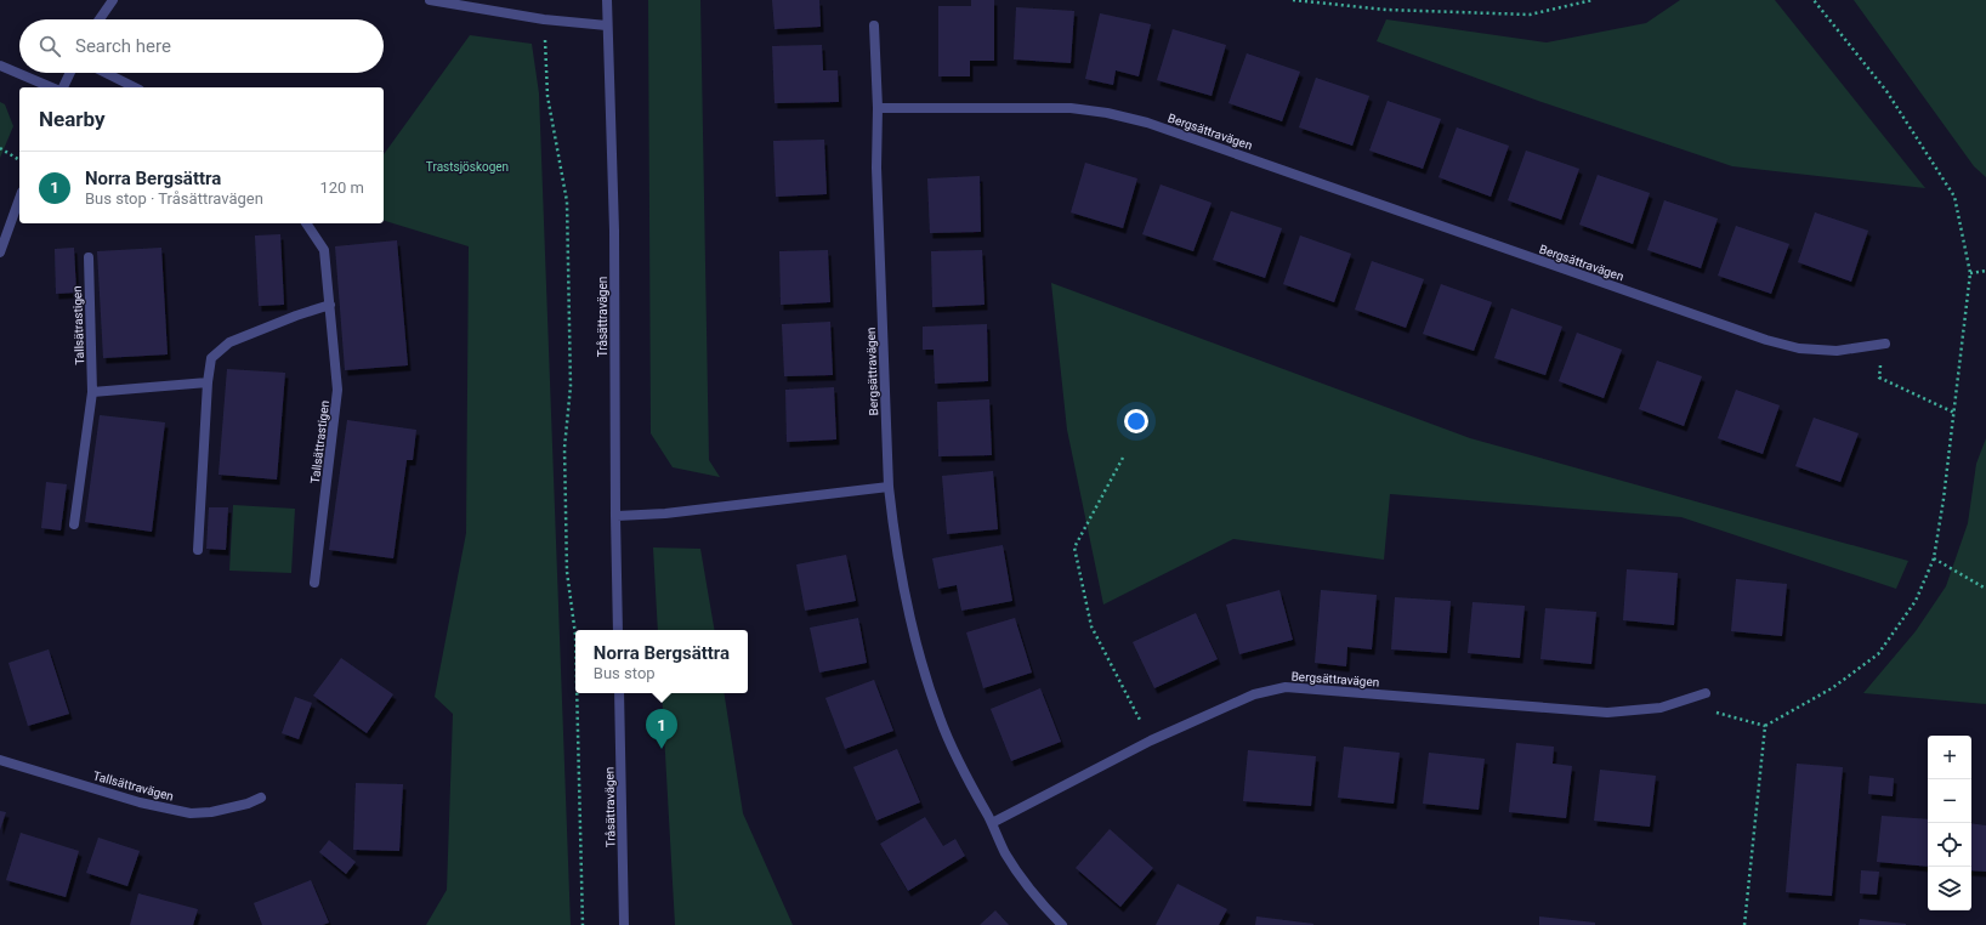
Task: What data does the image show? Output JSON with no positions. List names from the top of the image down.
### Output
{
  "streets": {
    "street": [
      "Bergsättravägen",
      "Tråsättravägen",
      "Tallsätrastigen",
      "Tallsättrastigen",
      "Tallsättravägen"
    ]
  },
  "parks": ["Trastsjöskogen"],
  "page": {
    "search": "Search here",
    "heading": "Nearby",
    "list": [
      {
        "mark": "1",
        "name": "Norra Bergsättra",
        "note": "Bus stop · Tråsättravägen",
        "value": "120 m"
      }
    ],
    "popup": ["Norra Bergsättra", "Bus stop"],
    "pins": "1",
    "map_buttons": ["+", "−"]
  }
}
